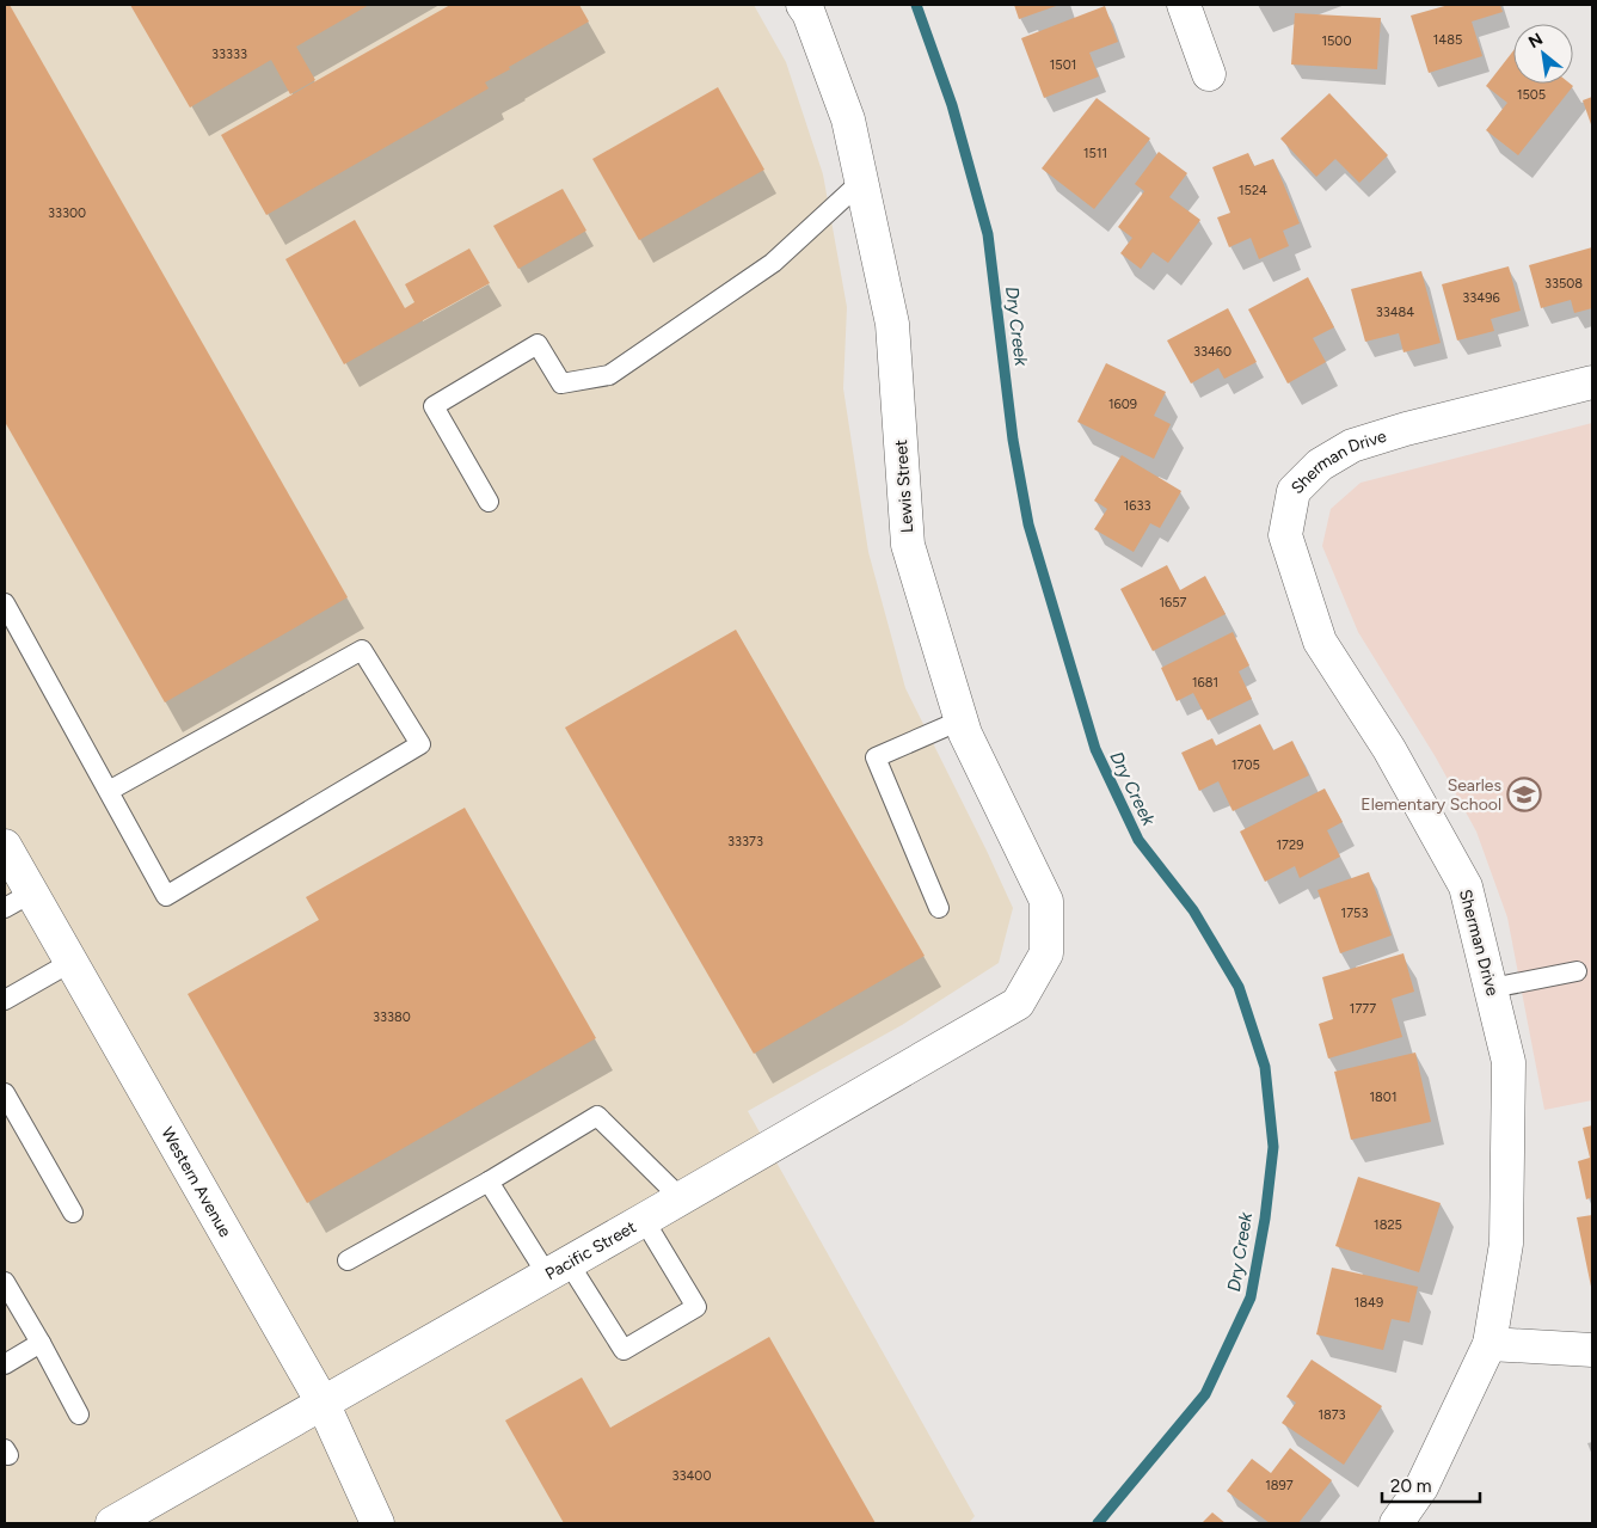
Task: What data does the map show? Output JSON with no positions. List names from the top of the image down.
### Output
{
  "streets": {
    "street": [
      "Sherman Drive",
      "Lewis Street",
      "Western Avenue",
      "Pacific Street"
    ]
  },
  "crossings": [
    ["Lewis Street", "Pacific Street"],
    ["Western Avenue", "Pacific Street"]
  ],
  "water": ["Dry Creek"],
  "places": {
    "school or university": ["Searles Elementary School"]
  },
  "house_numbers": [
    "1485",
    "1500",
    "33333",
    "1501",
    "1505",
    "1511",
    "1524",
    "33300",
    "33508",
    "33496",
    "33484",
    "33460",
    "1609",
    "1633",
    "1657",
    "1681",
    "1705",
    "33373",
    "1729",
    "1753",
    "1777",
    "33380",
    "1801",
    "1825",
    "1849",
    "1873",
    "33400",
    "1897"
  ],
  "scale_bar": "20 m",
  "north": "top left"
}
